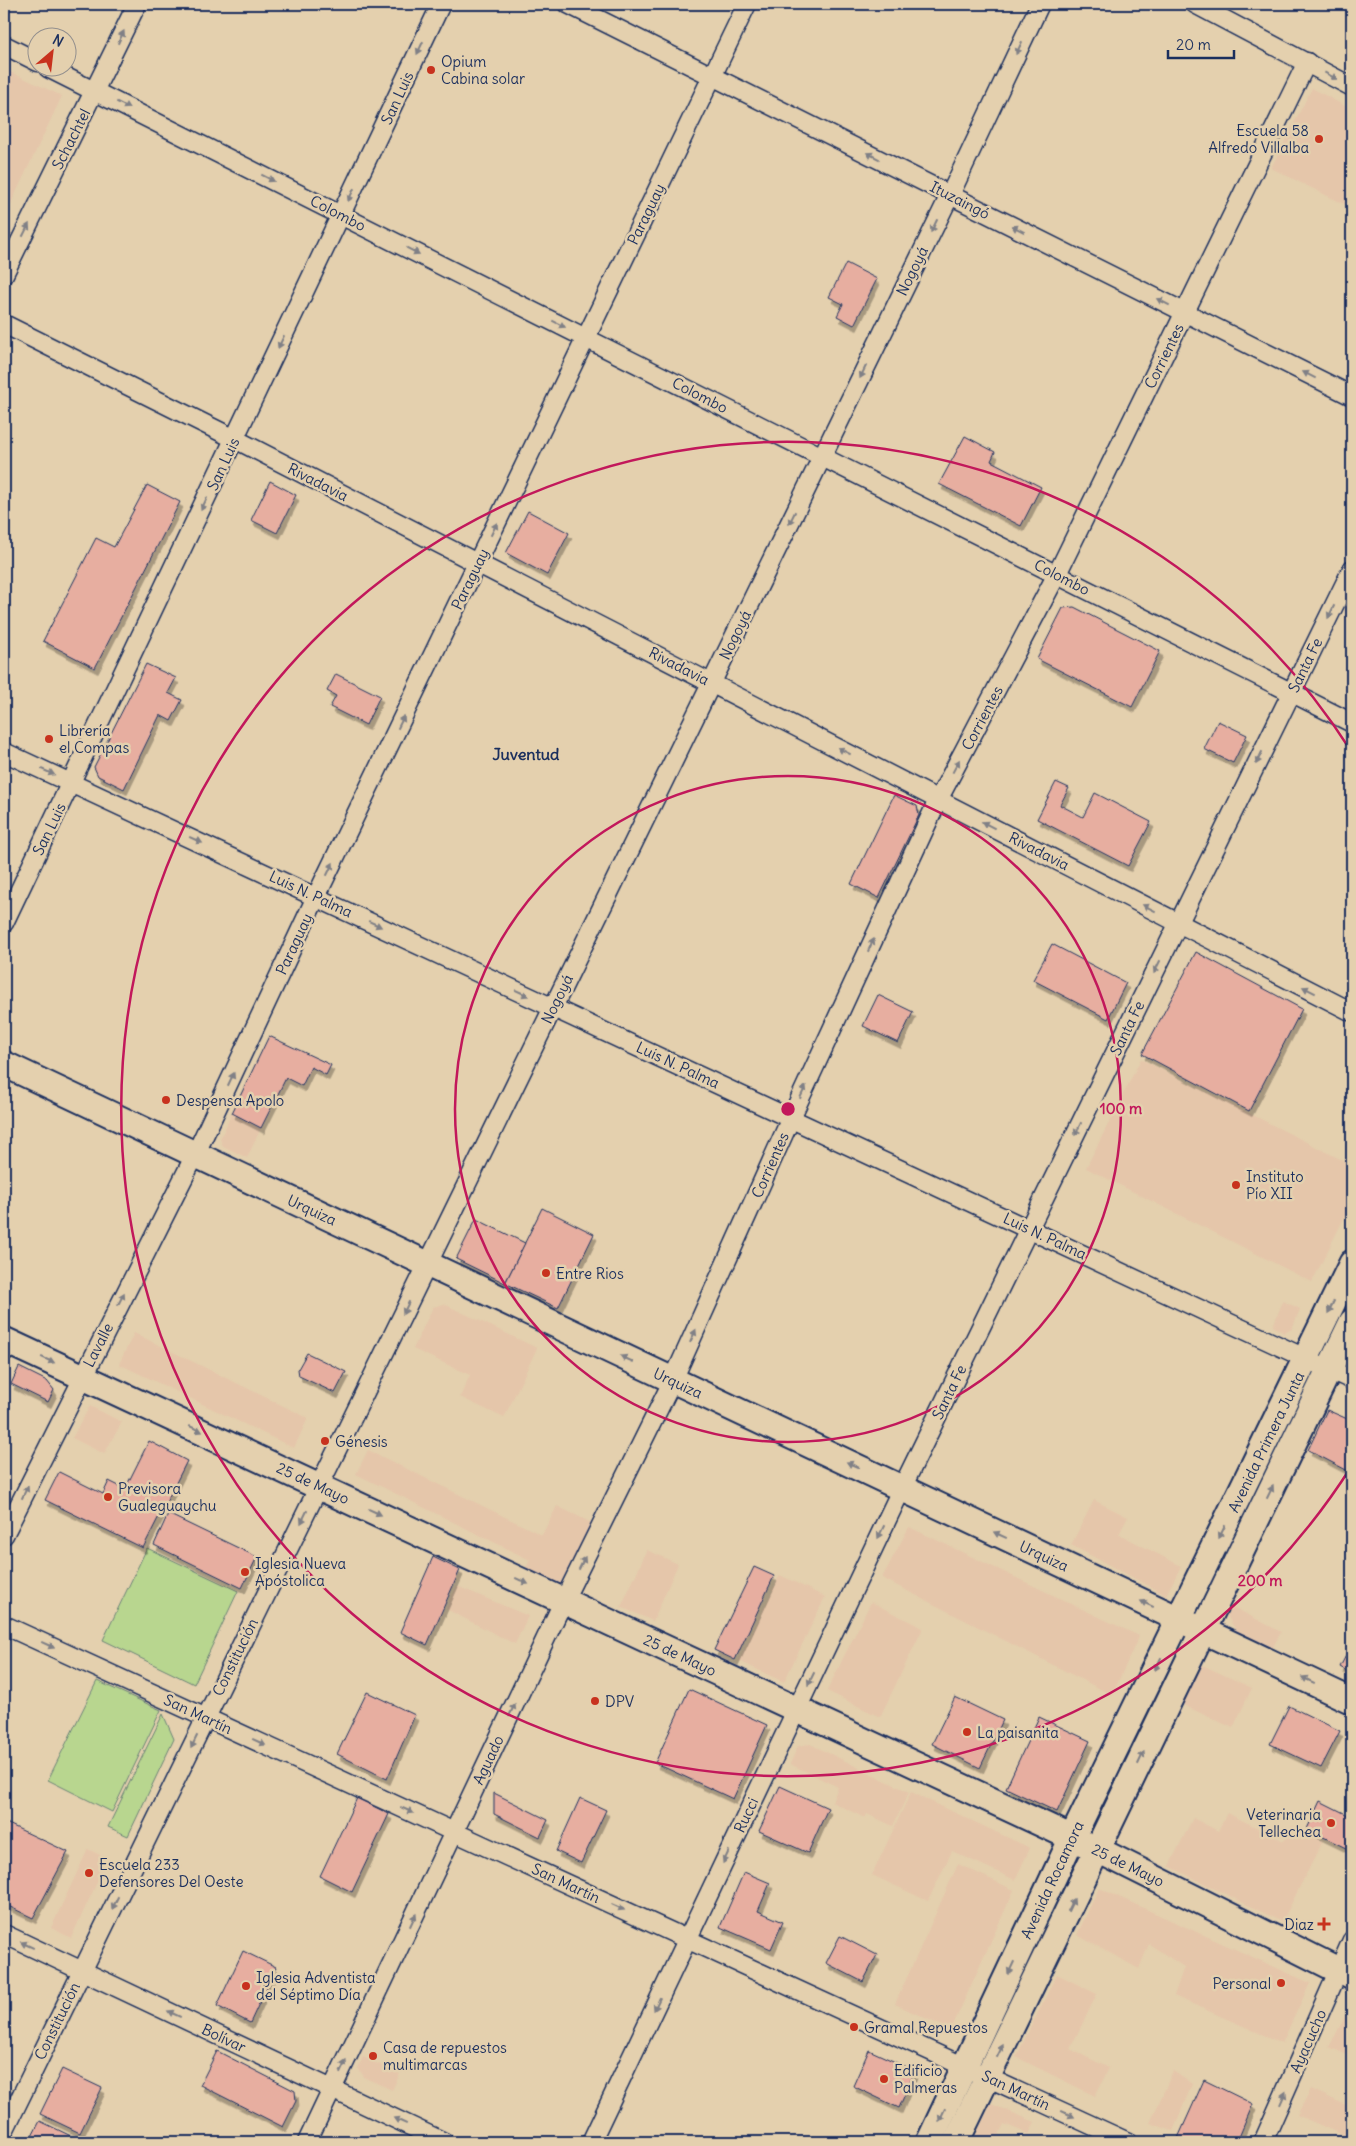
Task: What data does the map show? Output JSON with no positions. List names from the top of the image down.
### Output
{
  "streets": {
    "street": [
      "San Luis",
      "Schachtel",
      "Ituzaingó",
      "Colombo",
      "Paraguay",
      "Nogoyá",
      "Corrientes",
      "Rivadavia",
      "Santa Fe",
      "Luis N. Palma",
      "Urquiza",
      "Lavalle",
      "Avenida Primera Junta",
      "25 de Mayo",
      "Constitución",
      "San Martín",
      "Aguado",
      "Rucci",
      "Avenida Rocamora",
      "Bolívar",
      "Ayacucho"
    ]
  },
  "crossings": [
    ["San Luis", "Colombo"],
    ["San Luis", "Rivadavia"],
    ["San Luis", "Luis N. Palma"],
    ["Schachtel", "Colombo"],
    ["Ituzaingó", "Paraguay"],
    ["Ituzaingó", "Nogoyá"],
    ["Ituzaingó", "Corrientes"],
    ["Colombo", "Paraguay"],
    ["Colombo", "Nogoyá"],
    ["Colombo", "Corrientes"],
    ["Colombo", "Santa Fe"],
    ["Paraguay", "Rivadavia"],
    ["Paraguay", "Luis N. Palma"],
    ["Paraguay", "Urquiza"],
    ["Paraguay", "Lavalle"],
    ["Nogoyá", "Rivadavia"],
    ["Nogoyá", "Luis N. Palma"],
    ["Nogoyá", "Urquiza"],
    ["Nogoyá", "Constitución"],
    ["Corrientes", "Rivadavia"],
    ["Corrientes", "Luis N. Palma"],
    ["Corrientes", "Urquiza"],
    ["Corrientes", "Aguado"],
    ["Rivadavia", "Santa Fe"],
    ["Santa Fe", "Luis N. Palma"],
    ["Santa Fe", "Urquiza"],
    ["Santa Fe", "Rucci"],
    ["Luis N. Palma", "Avenida Primera Junta"],
    ["Urquiza", "Lavalle"],
    ["Urquiza", "Avenida Primera Junta"],
    ["Urquiza", "Constitución"],
    ["Urquiza", "Aguado"],
    ["Urquiza", "Rucci"],
    ["Urquiza", "Avenida Rocamora"],
    ["Lavalle", "25 de Mayo"],
    ["Avenida Primera Junta", "Avenida Rocamora"],
    ["25 de Mayo", "Constitución"],
    ["25 de Mayo", "Aguado"],
    ["25 de Mayo", "Rucci"],
    ["25 de Mayo", "Avenida Rocamora"],
    ["25 de Mayo", "Ayacucho"],
    ["Constitución", "San Martín"],
    ["Constitución", "Bolívar"],
    ["San Martín", "Aguado"],
    ["San Martín", "Rucci"],
    ["San Martín", "Avenida Rocamora"],
    ["Aguado", "Bolívar"]
  ],
  "one_way": [
    "San Luis",
    "Schachtel",
    "Ituzaingó",
    "Colombo",
    "Paraguay",
    "Nogoyá",
    "Corrientes",
    "Rivadavia",
    "Santa Fe",
    "Luis N. Palma",
    "Urquiza",
    "Lavalle",
    "25 de Mayo",
    "Constitución",
    "San Martín",
    "Aguado",
    "Rucci",
    "Bolívar",
    "Ayacucho"
  ],
  "districts": ["Juventud"],
  "places": {
    "other": [
      "Opium Cabina solar",
      "Escuela 58 Alfredo Villalba",
      "Librería el Compas",
      "Despensa Apolo",
      "Instituto Pío XII",
      "Entre Rios",
      "Génesis",
      "Previsora Gualeguaychu",
      "Iglesia Nueva Apóstolica",
      "DPV",
      "La paisanita",
      "Veterinaria Tellechea",
      "Escuela 233 Defensores Del Oeste",
      "Personal",
      "Iglesia Adventista del Séptimo Día",
      "Gramal Repuestos",
      "Casa de repuestos multimarcas",
      "Edificio Palmeras"
    ],
    "health": ["Diaz"]
  },
  "scale_bar": "20 m",
  "north": "top right",
  "rings": ["100 m", "200 m"]
}
